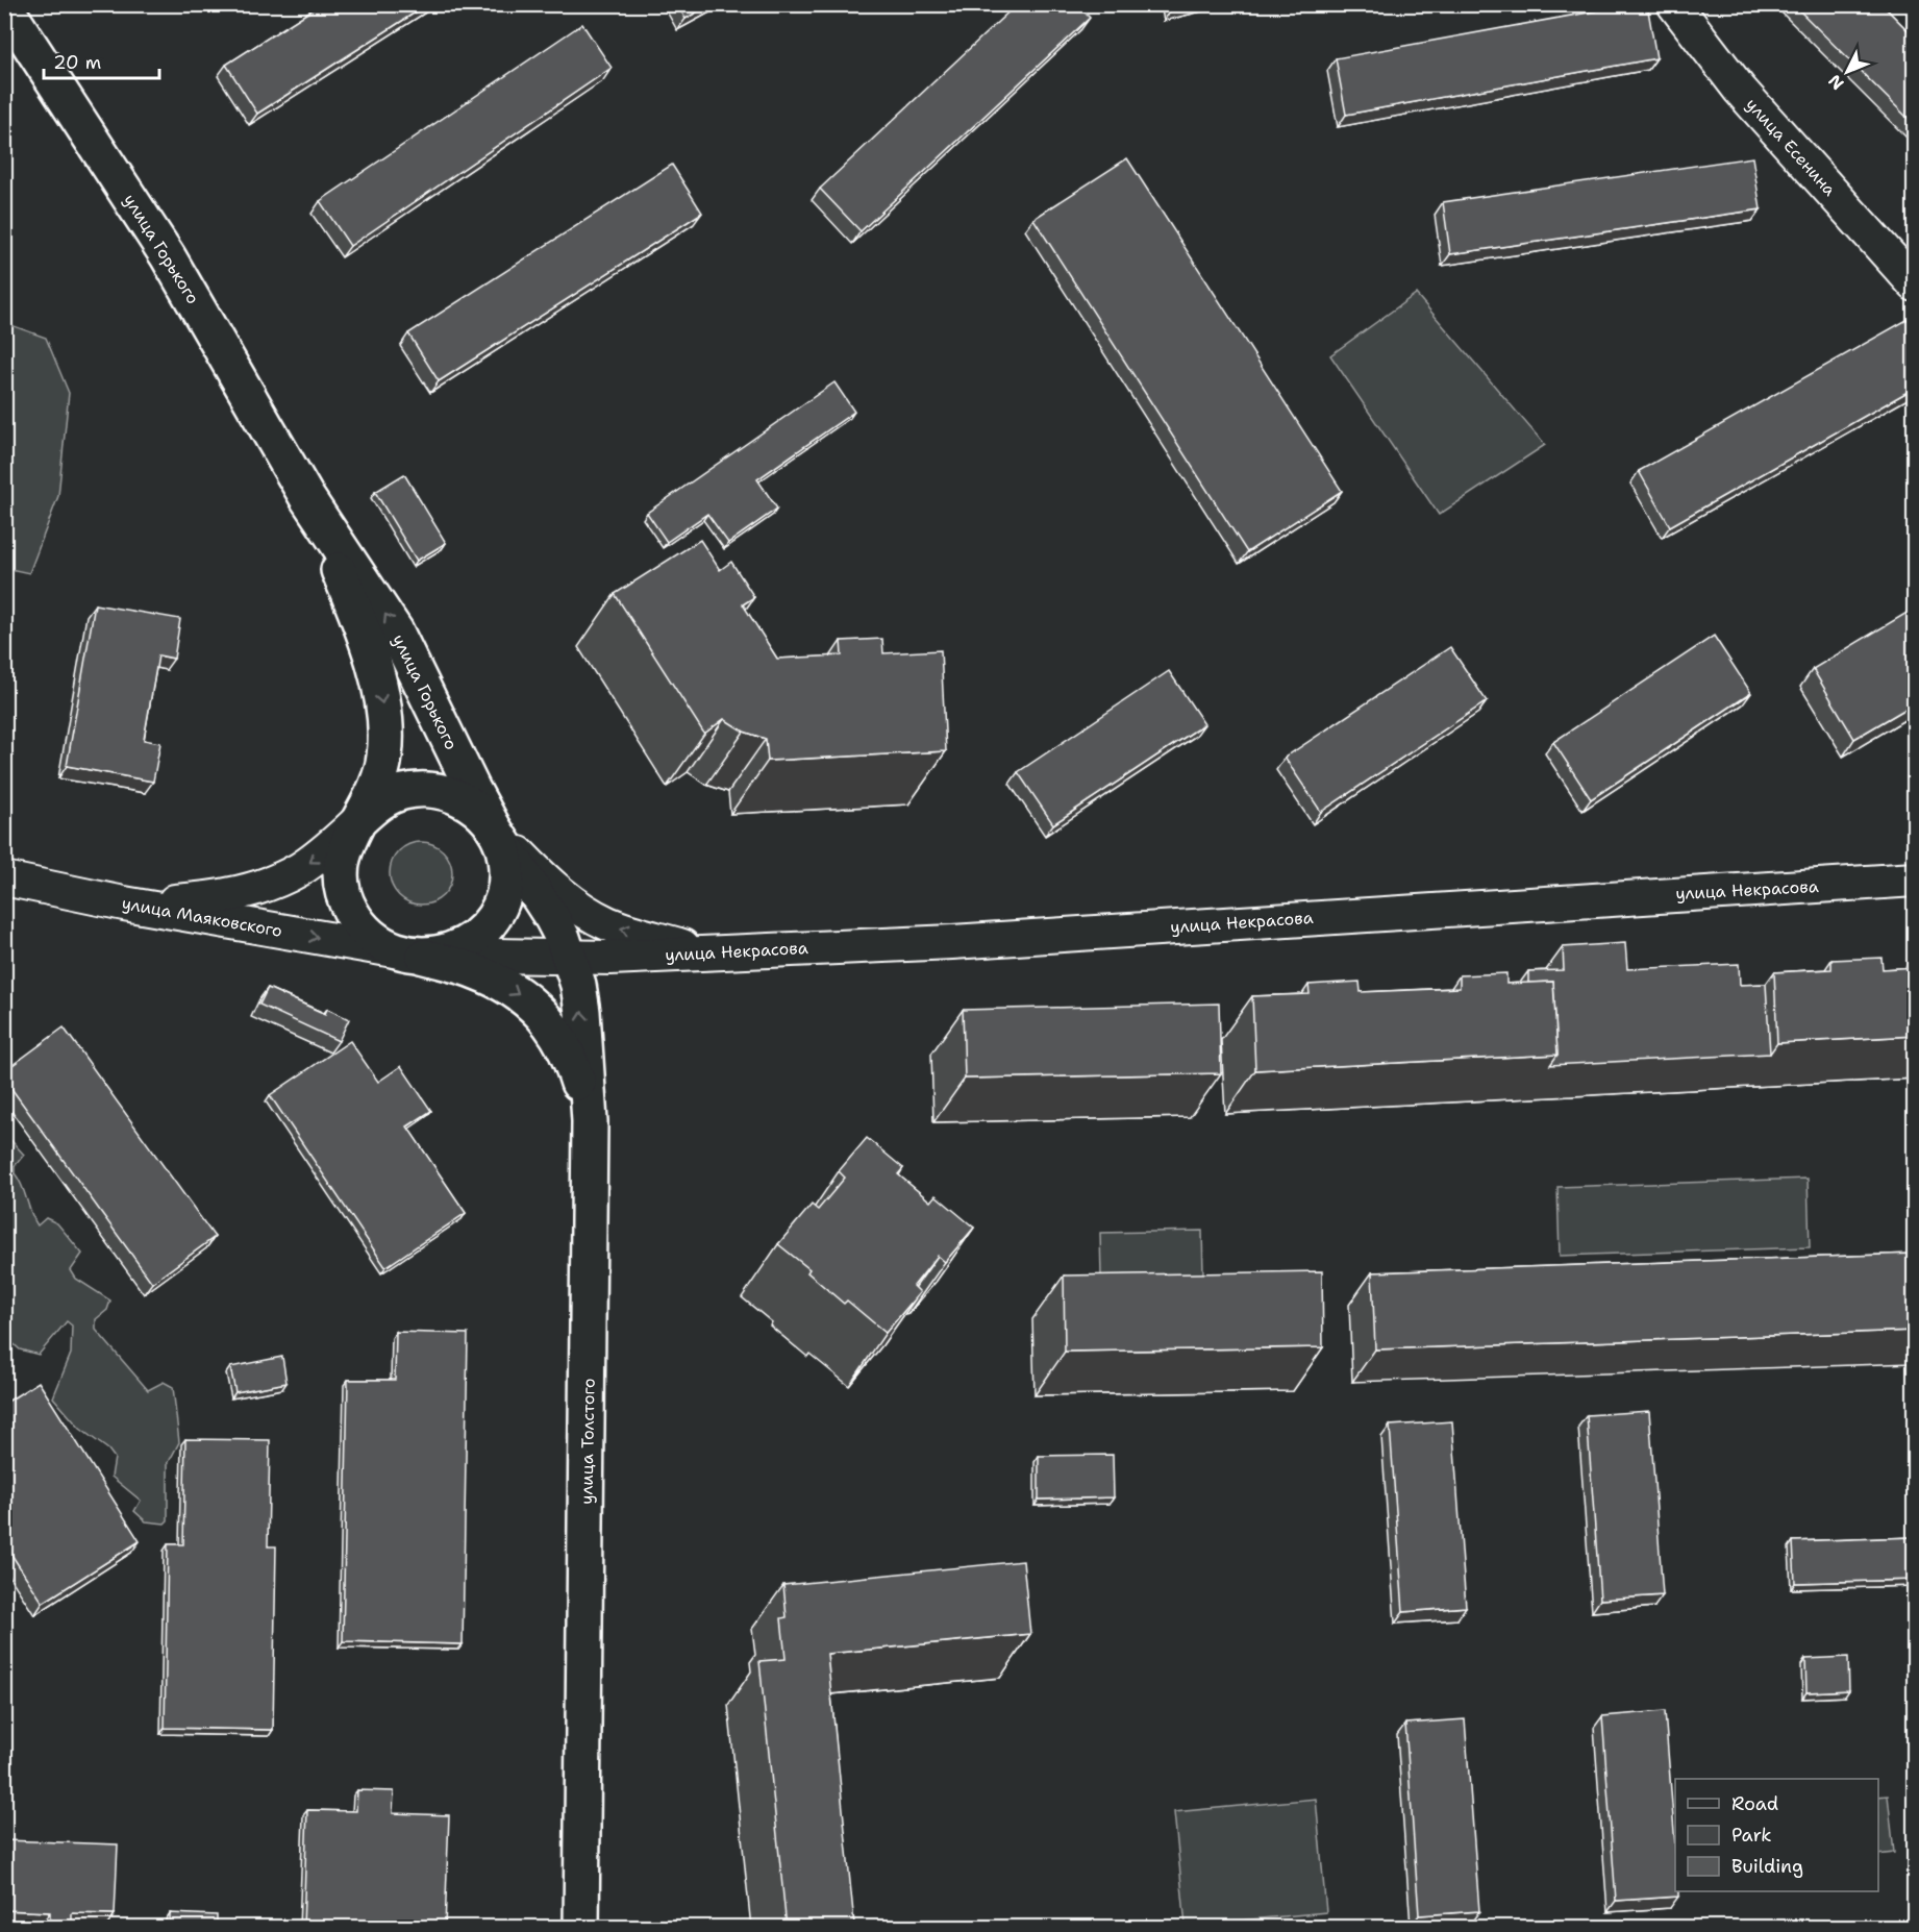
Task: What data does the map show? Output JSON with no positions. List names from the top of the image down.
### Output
{
  "streets": {
    "street": [
      "улица Есенина",
      "улица Горького",
      "улица Некрасова",
      "улица Маяковского",
      "улица Толстого"
    ]
  },
  "crossings": [
    ["улица Горького", "улица Маяковского"],
    ["улица Горького", "улица Толстого"],
    ["улица Некрасова", "улица Маяковского"],
    ["улица Некрасова", "улица Толстого"],
    ["улица Маяковского", "улица Толстого"]
  ],
  "one_way": ["улица Маяковского"],
  "legend": ["Road", "Park", "Building"],
  "scale_bar": "20 m",
  "north": "bottom left"
}
